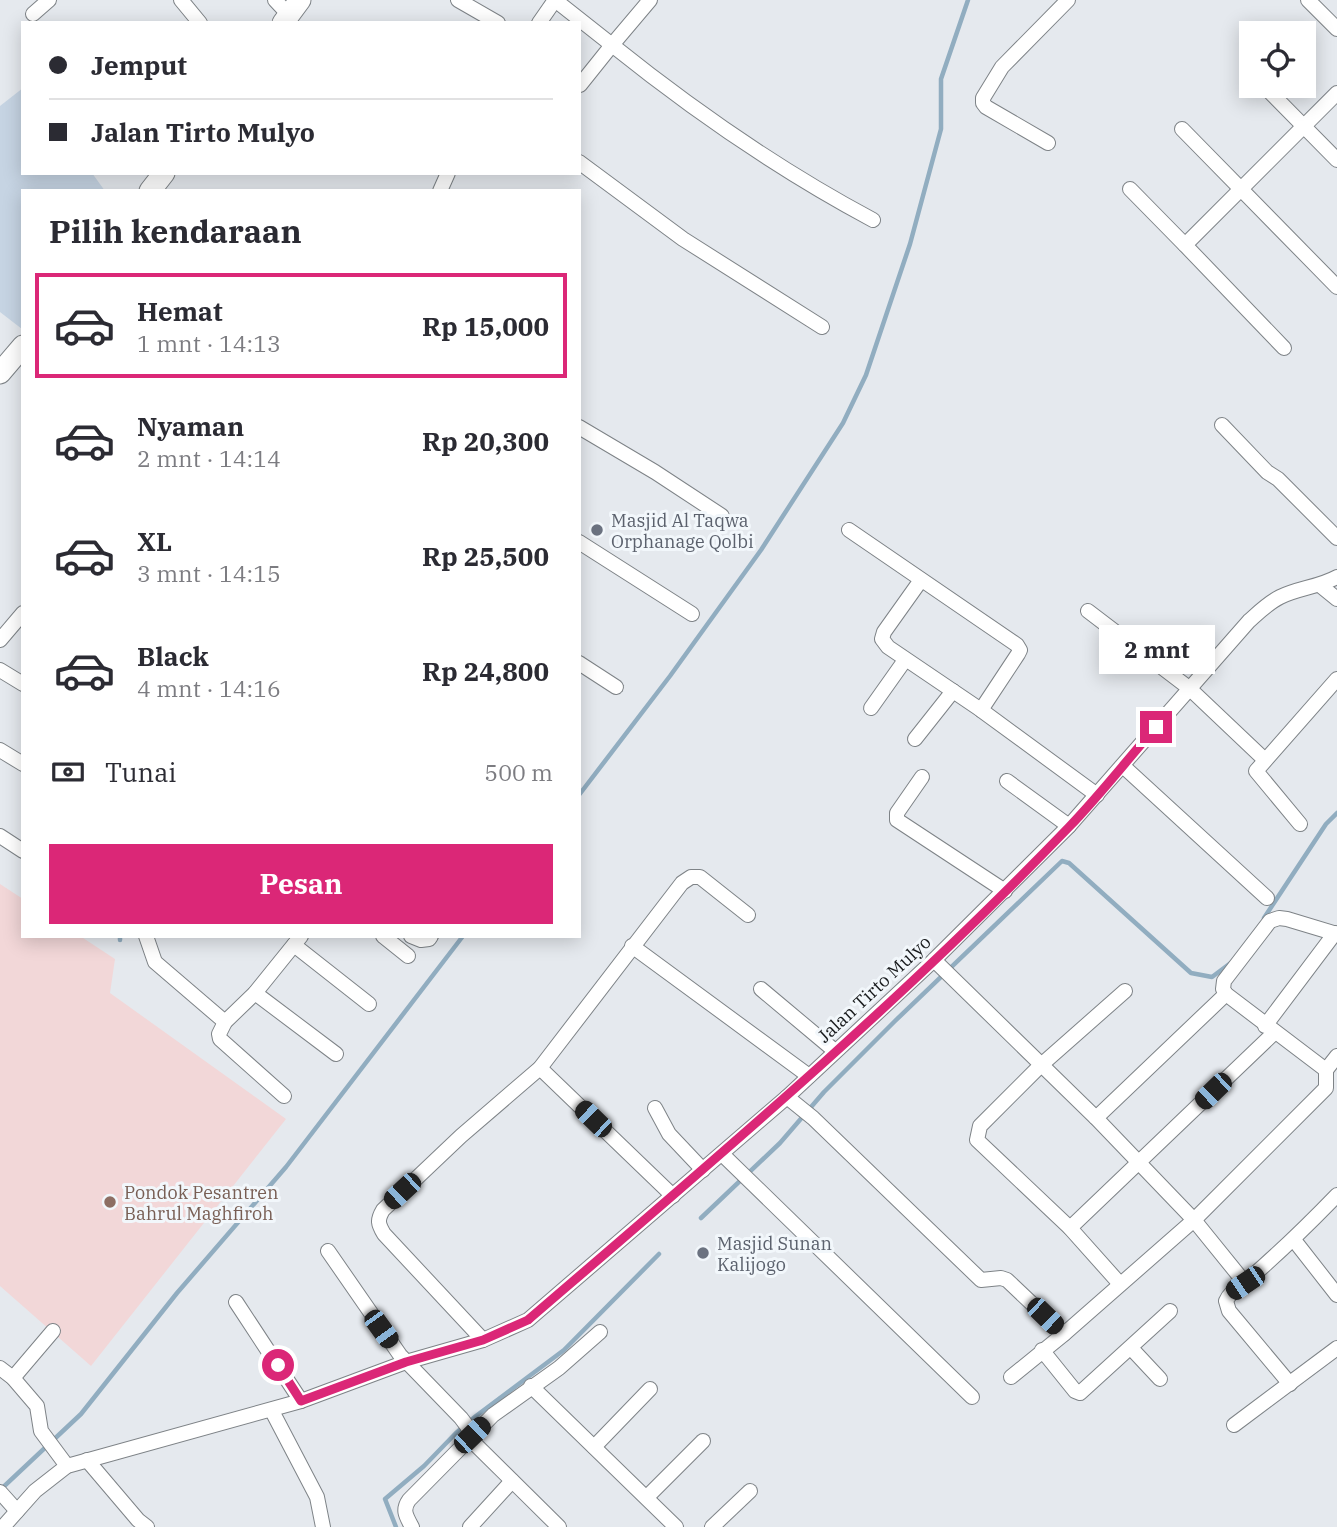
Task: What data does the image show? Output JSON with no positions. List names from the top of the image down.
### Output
{
  "streets": {
    "street": ["Jalan Tirto Mulyo"]
  },
  "places": ["Masjid Al Taqwa Orphanage Qolbi", "Pondok Pesantren Bahrul Maghfiroh", "Masjid Sunan Kalijogo"],
  "page": {
    "banner": ["Jemput", "Jalan Tirto Mulyo"],
    "heading": "Pilih kendaraan",
    "list": [
      {
        "name": "Hemat",
        "note": "1 mnt · 14:13",
        "value": "Rp 15,000"
      },
      {
        "name": "Nyaman",
        "note": "2 mnt · 14:14",
        "value": "Rp 20,300"
      },
      {
        "name": "XL",
        "note": "3 mnt · 14:15",
        "value": "Rp 25,500"
      },
      {
        "name": "Black",
        "note": "4 mnt · 14:16",
        "value": "Rp 24,800"
      }
    ],
    "bubble": "2 mnt",
    "pay": ["Tunai", "500 m"],
    "buttons": "Pesan"
  }
}
